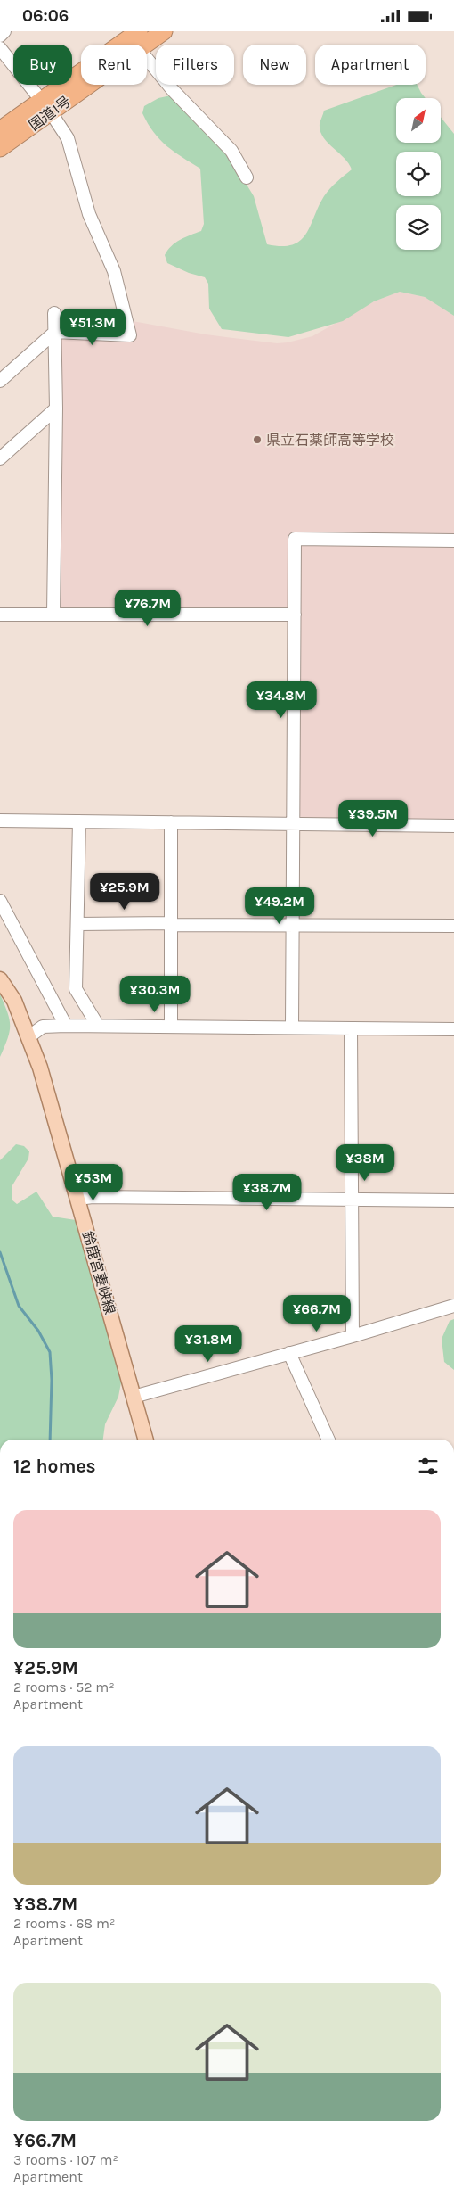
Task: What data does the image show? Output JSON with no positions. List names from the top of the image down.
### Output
{
  "streets": {
    "highway": ["国道1号"],
    "main road": ["鈴鹿宮妻峡線"]
  },
  "places": ["県立石薬師高等学校"],
  "north": "top right",
  "page": {
    "status": "06:06",
    "chip": [
      "Buy",
      "Rent",
      "Filters",
      "New",
      "Apartment"
    ],
    "price": [
      "¥51.3M",
      "¥76.7M",
      "¥34.8M",
      "¥39.5M",
      "¥25.9M",
      "¥49.2M",
      "¥30.3M",
      "¥38M",
      "¥53M",
      "¥38.7M",
      "¥66.7M",
      "¥31.8M"
    ],
    "heading": "12 homes",
    "list": [
      {
        "name": "¥25.9M",
        "note": "2 rooms · 52 m² · Apartment"
      },
      {
        "name": "¥38.7M",
        "note": "2 rooms · 68 m² · Apartment"
      },
      {
        "name": "¥66.7M",
        "note": "3 rooms · 107 m² · Apartment"
      }
    ]
  }
}
